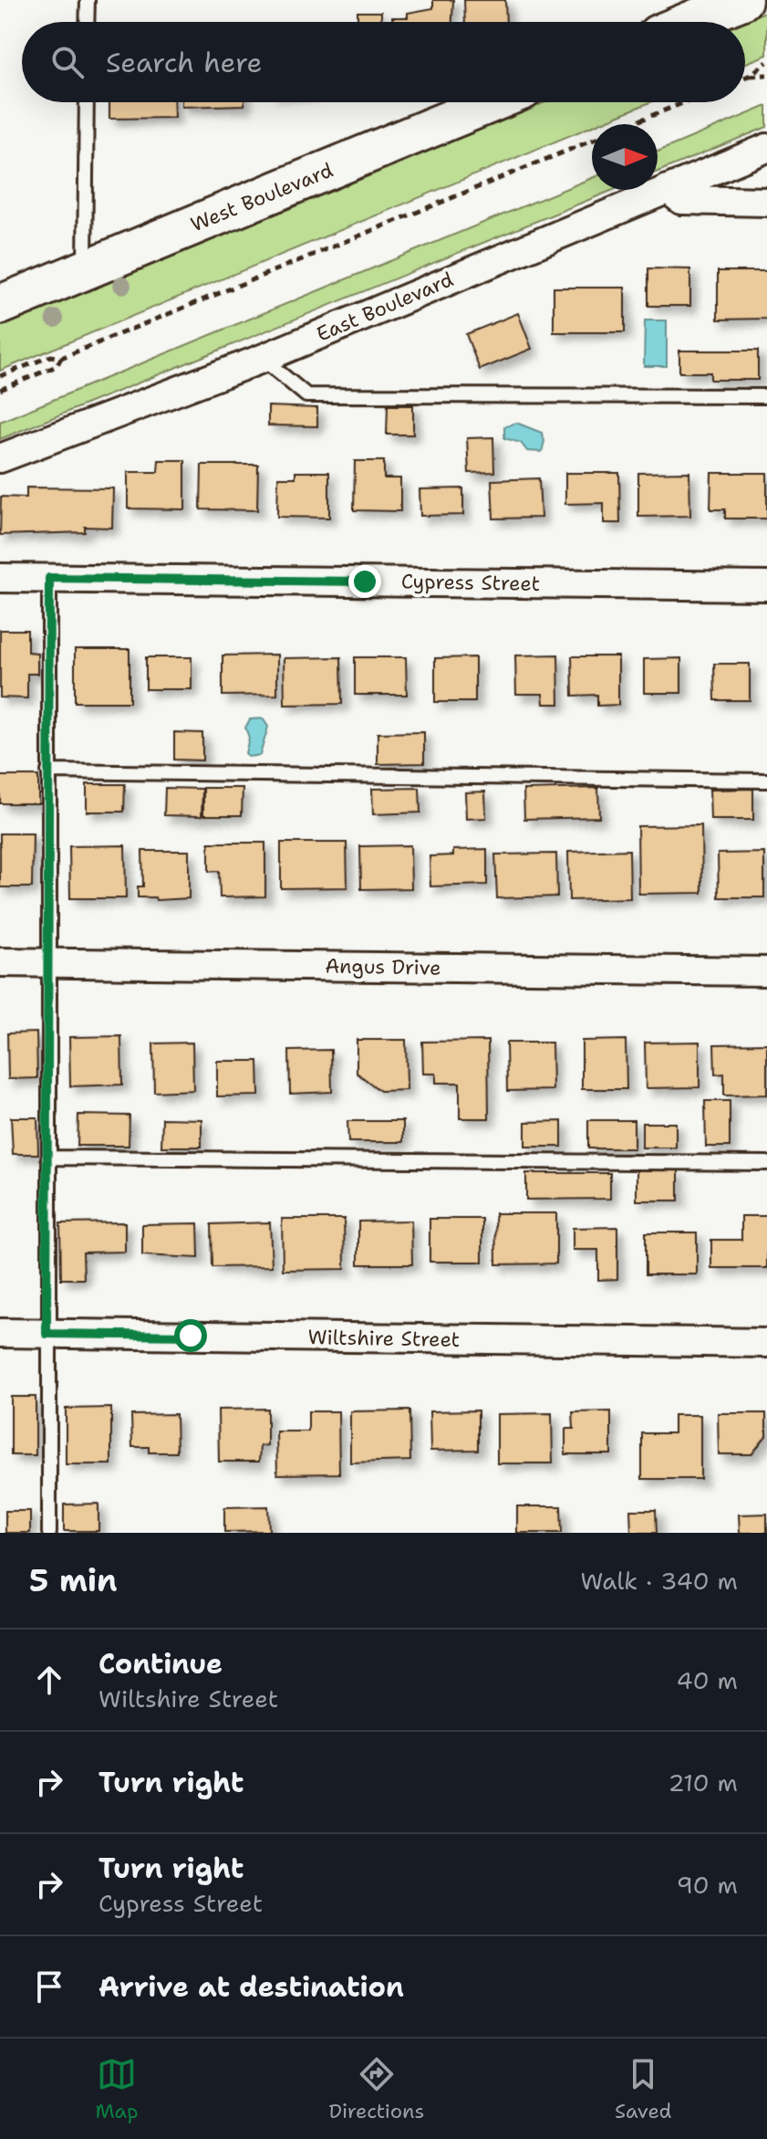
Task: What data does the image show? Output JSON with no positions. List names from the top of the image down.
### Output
{
  "streets": {
    "street": [
      "West Boulevard",
      "East Boulevard",
      "Cypress Street",
      "Angus Drive",
      "Wiltshire Street"
    ]
  },
  "north": "right",
  "page": {
    "search": "Search here",
    "heading": ["5 min", "Walk · 340 m"],
    "list": [
      ["Continue", "Wiltshire Street", "40 m"],
      ["Turn right", "210 m"],
      ["Turn right", "Cypress Street", "90 m"],
      "Arrive at destination"
    ],
    "nav": ["Map", "Directions", "Saved"]
  }
}
